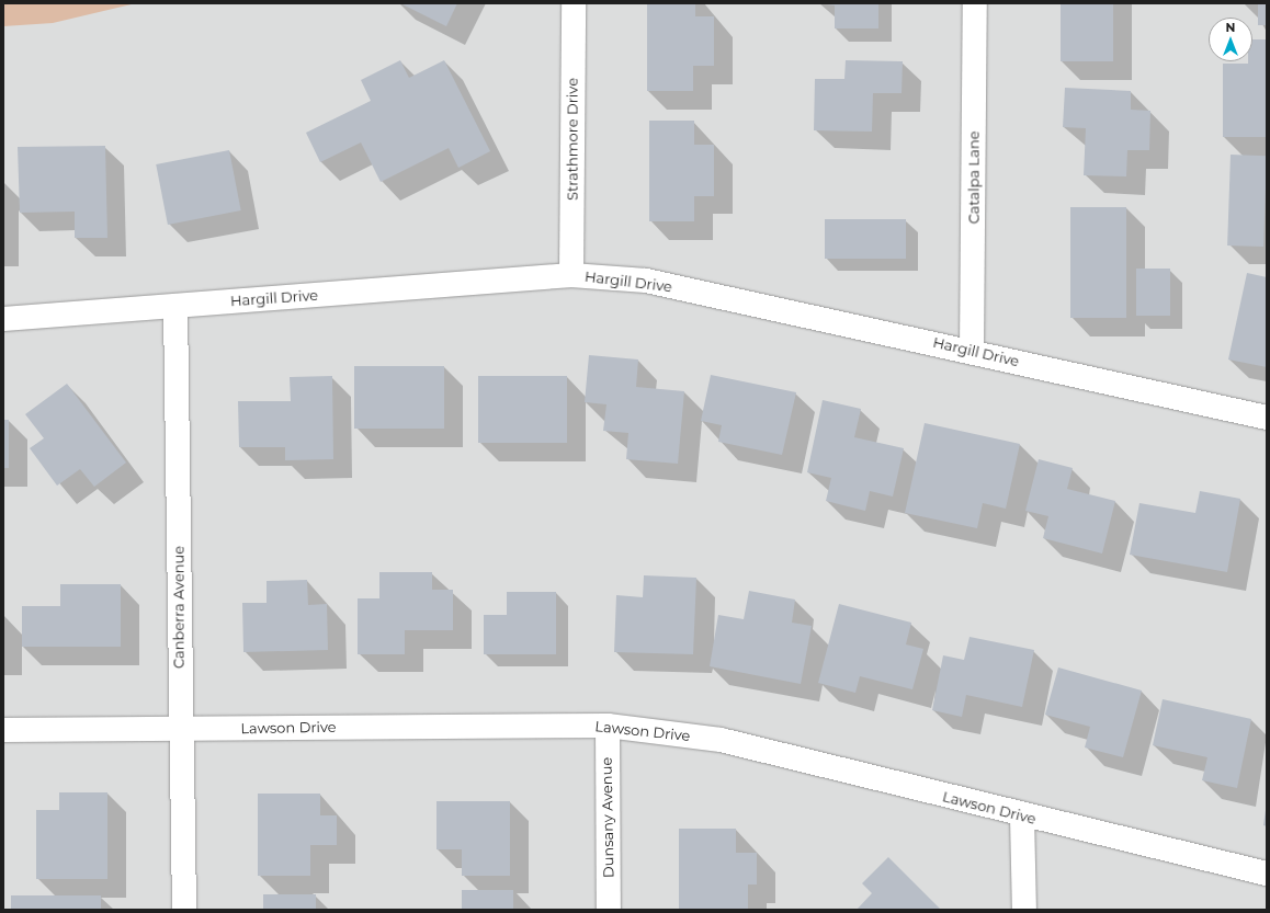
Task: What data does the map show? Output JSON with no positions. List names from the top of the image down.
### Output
{
  "streets": {
    "street": [
      "Strathmore Drive",
      "Catalpa Lane",
      "Hargill Drive",
      "Canberra Avenue",
      "Lawson Drive",
      "Dunsany Avenue"
    ]
  },
  "crossings": [
    ["Strathmore Drive", "Hargill Drive"],
    ["Catalpa Lane", "Hargill Drive"],
    ["Hargill Drive", "Canberra Avenue"],
    ["Canberra Avenue", "Lawson Drive"],
    ["Lawson Drive", "Dunsany Avenue"]
  ],
  "north": "top"
}
